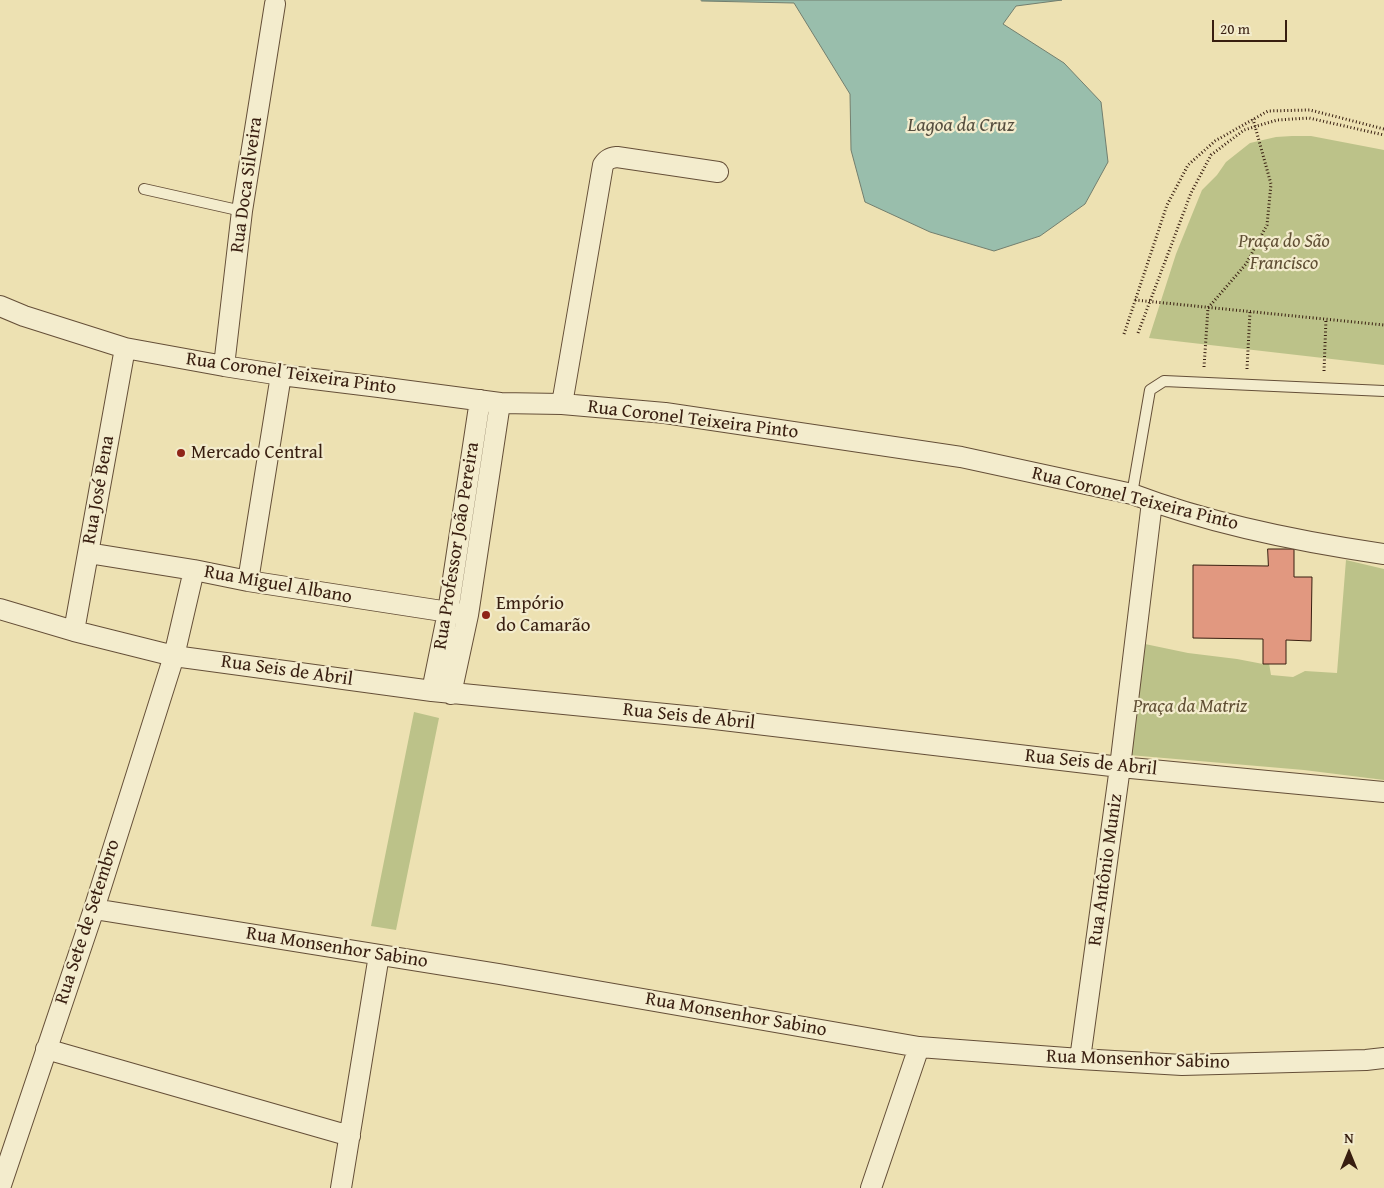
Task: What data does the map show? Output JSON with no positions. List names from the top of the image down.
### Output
{
  "streets": {
    "street": [
      "Rua Doca Silveira",
      "Rua Coronel Teixeira Pinto",
      "Rua José Bena",
      "Rua Professor João Pereira",
      "Rua Miguel Albano",
      "Rua Seis de Abril",
      "Rua Antônio Muniz",
      "Rua Sete de Setembro",
      "Rua Monsenhor Sabino"
    ]
  },
  "crossings": [
    ["Rua Doca Silveira", "Rua Coronel Teixeira Pinto"],
    ["Rua Coronel Teixeira Pinto", "Rua José Bena"],
    ["Rua Coronel Teixeira Pinto", "Rua Professor João Pereira"],
    ["Rua Coronel Teixeira Pinto", "Rua Antônio Muniz"],
    ["Rua José Bena", "Rua Miguel Albano"],
    ["Rua José Bena", "Rua Seis de Abril"],
    ["Rua Professor João Pereira", "Rua Miguel Albano"],
    ["Rua Professor João Pereira", "Rua Seis de Abril"],
    ["Rua Miguel Albano", "Rua Sete de Setembro"],
    ["Rua Seis de Abril", "Rua Antônio Muniz"],
    ["Rua Seis de Abril", "Rua Sete de Setembro"],
    ["Rua Antônio Muniz", "Rua Monsenhor Sabino"],
    ["Rua Sete de Setembro", "Rua Monsenhor Sabino"]
  ],
  "water": ["Lagoa da Cruz"],
  "parks": ["Praça do São Francisco", "Praça da Matriz"],
  "places": ["Mercado Central", "Empório do Camarão"],
  "scale_bar": "20 m",
  "north": "top"
}
